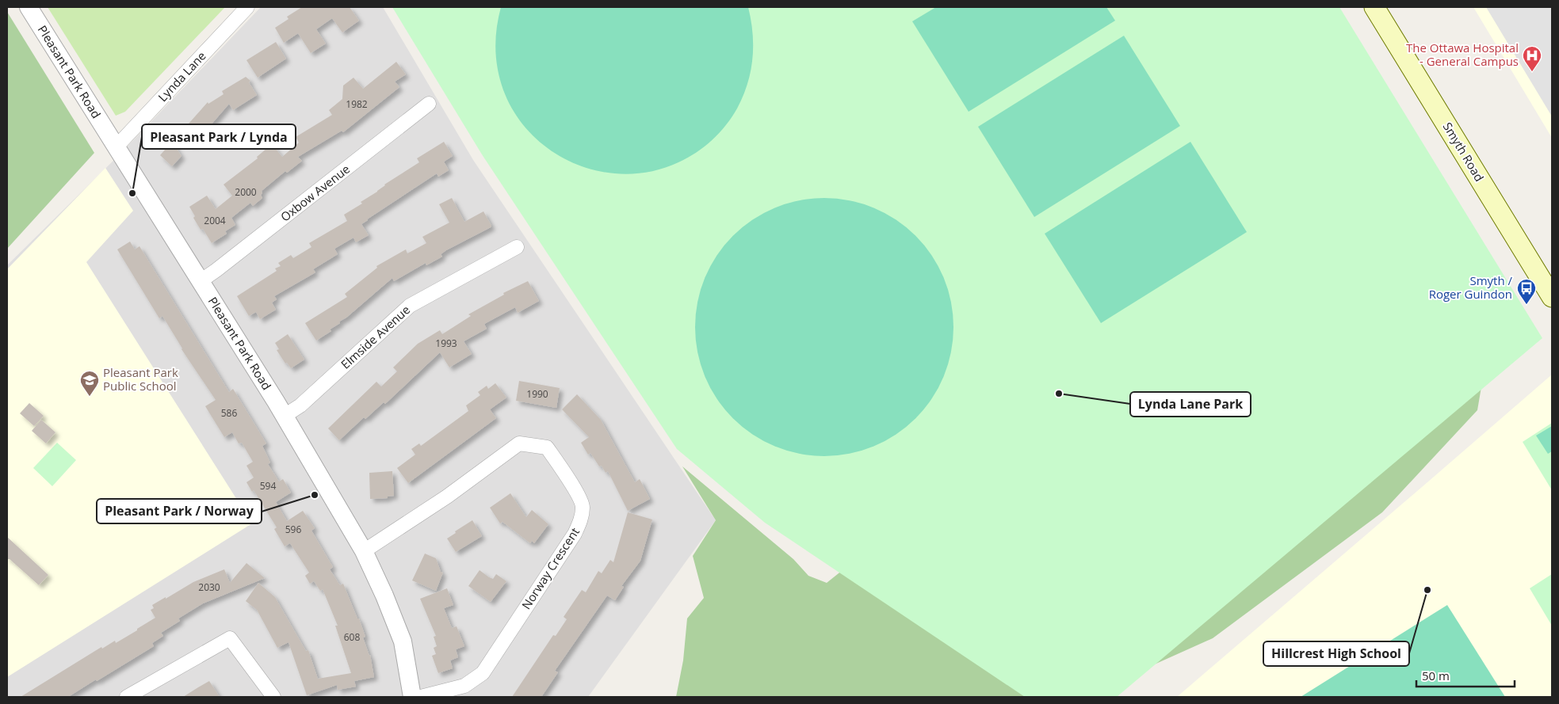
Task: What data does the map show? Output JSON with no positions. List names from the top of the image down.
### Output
{
  "streets": {
    "main road": ["Smyth Road"],
    "street": [
      "Pleasant Park Road",
      "Lynda Lane",
      "Oxbow Avenue",
      "Elmside Avenue",
      "Norway Crescent"
    ]
  },
  "crossings": [
    ["Pleasant Park Road", "Lynda Lane"],
    ["Pleasant Park Road", "Oxbow Avenue"],
    ["Pleasant Park Road", "Elmside Avenue"],
    ["Pleasant Park Road", "Norway Crescent"]
  ],
  "places": {
    "hospital": ["The Ottawa Hospital - General Campus"],
    "other": [
      "Pleasant Park / Lynda",
      "Lynda Lane Park",
      "Pleasant Park / Norway",
      "Hillcrest High School"
    ],
    "bus stop": ["Smyth / Roger Guindon"],
    "school or university": ["Pleasant Park Public School"]
  },
  "house_numbers": [
    "1982",
    "2000",
    "2004",
    "1993",
    "1990",
    "586",
    "594",
    "596",
    "2030",
    "608"
  ],
  "scale_bar": "50 m"
}
